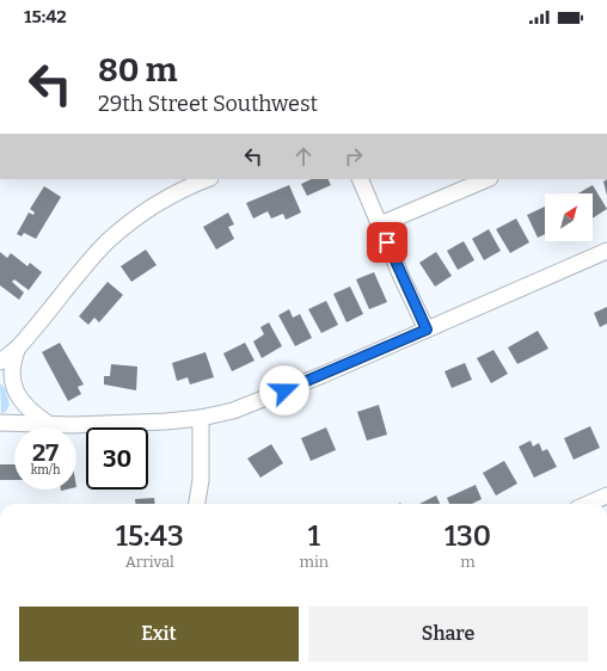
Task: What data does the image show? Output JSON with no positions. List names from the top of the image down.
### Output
{
  "north": "top right",
  "page": {
    "status": "15:42",
    "turn": ["80 m", "29th Street Southwest"],
    "speed": "27 km/h",
    "limit": "30",
    "eta": [
      "15:43",
      "Arrival",
      "1",
      "min",
      "130",
      "m"
    ],
    "buttons": ["Exit", "Share"]
  }
}
